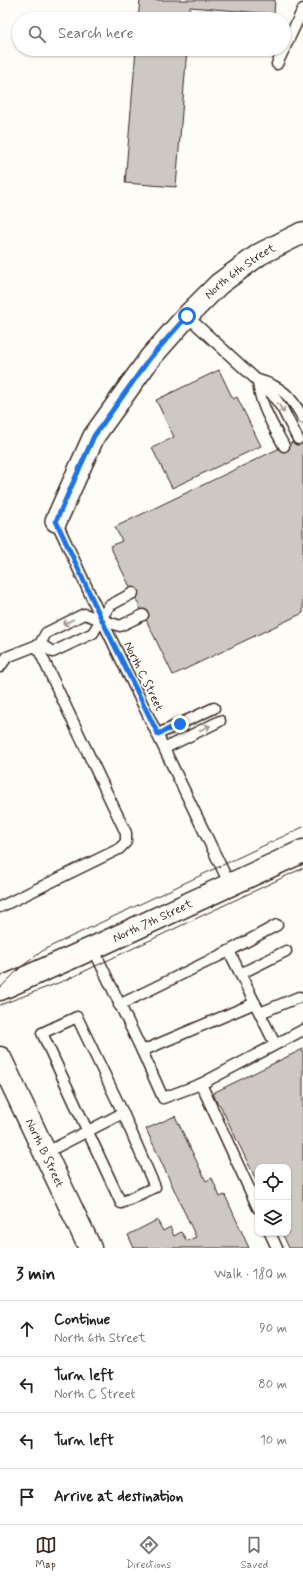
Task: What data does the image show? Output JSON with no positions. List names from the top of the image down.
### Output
{
  "streets": {
    "main road": ["North 7th Street", "North B Street"],
    "street": ["North 6th Street"],
    "lane": ["North C Street"]
  },
  "crossings": [
    ["North 6th Street", "North C Street"],
    ["North C Street", "North 7th Street"]
  ],
  "page": {
    "search": "Search here",
    "heading": ["3 min", "Walk · 180 m"],
    "list": [
      ["Continue", "North 6th Street", "90 m"],
      ["Turn left", "North C Street", "80 m"],
      ["Turn left", "10 m"],
      "Arrive at destination"
    ],
    "nav": ["Map", "Directions", "Saved"]
  }
}
